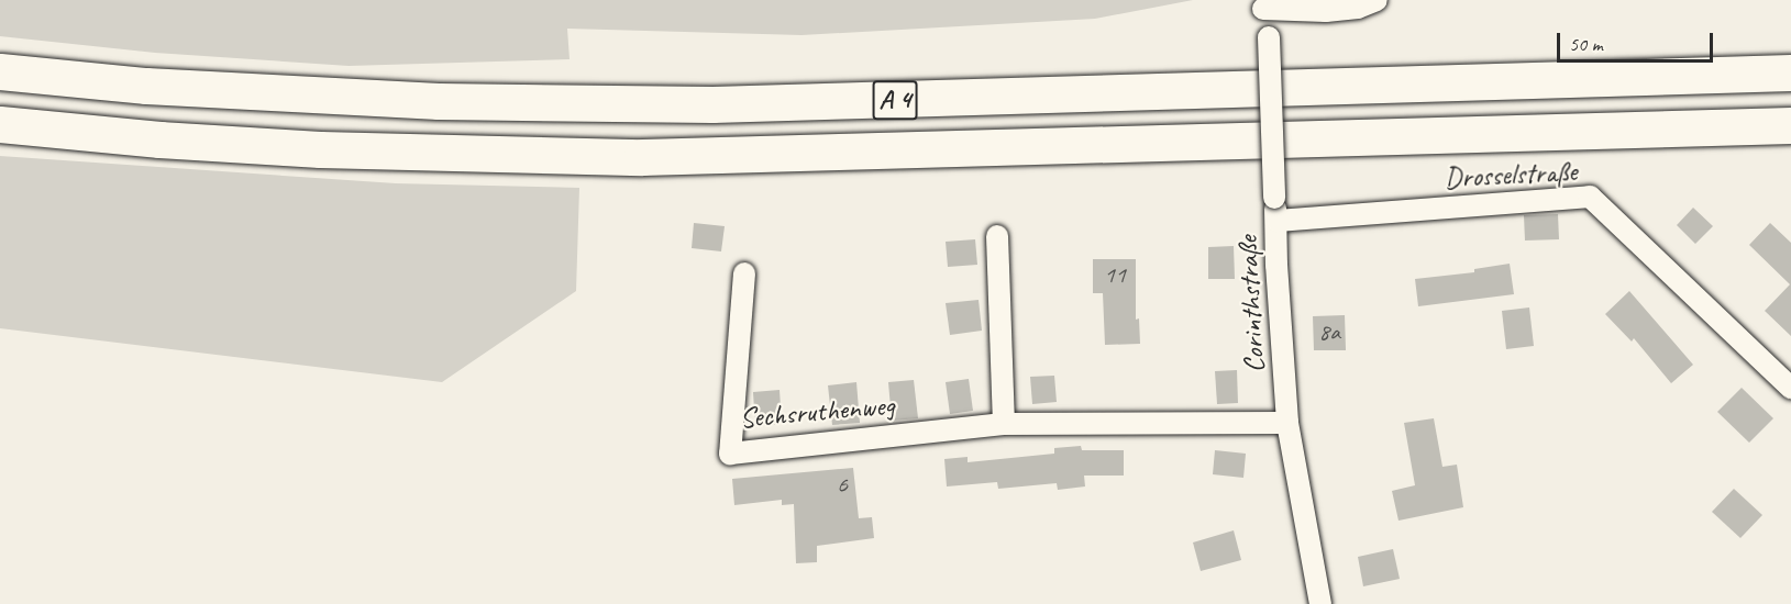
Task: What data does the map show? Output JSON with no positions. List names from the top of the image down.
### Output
{
  "streets": {
    "highway": ["A 4"],
    "street": ["Drosselstraße", "Corinthstraße", "Sechsruthenweg"]
  },
  "crossings": [
    ["Drosselstraße", "Corinthstraße"],
    ["Corinthstraße", "Sechsruthenweg"]
  ],
  "house_numbers": ["11", "8a", "6"],
  "scale_bar": "50 m"
}
